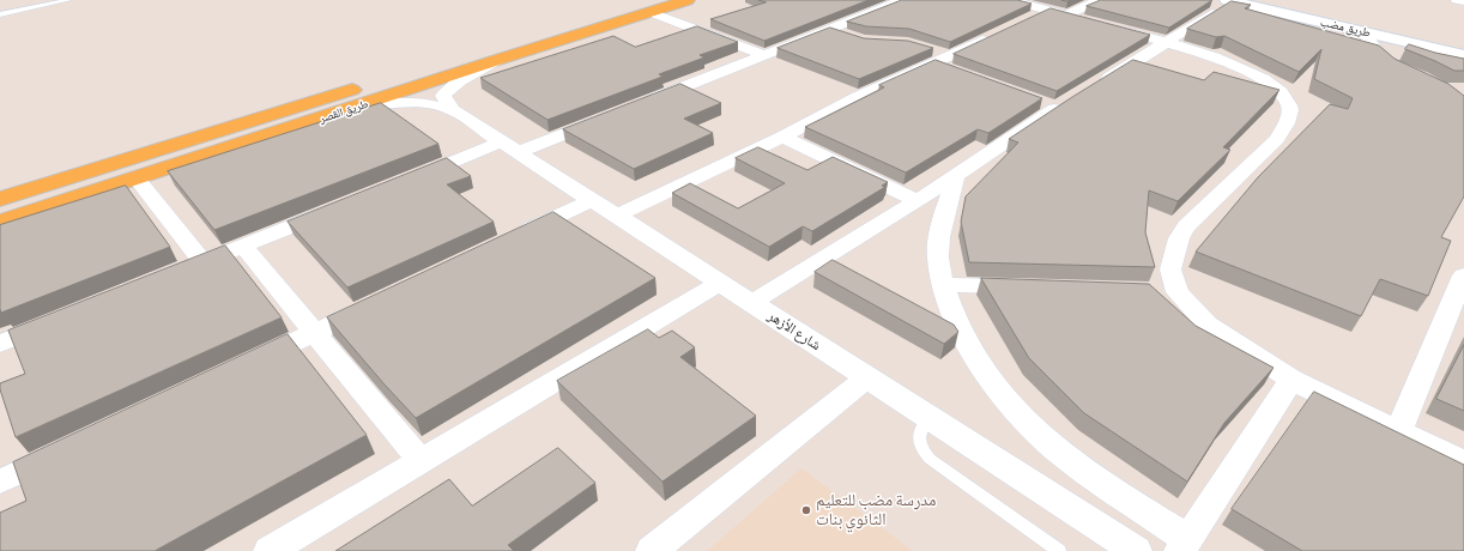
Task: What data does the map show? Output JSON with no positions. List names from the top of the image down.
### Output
{
  "streets": {
    "main road": ["طريق مضب", "طريق القصر"],
    "street": ["شارع الأزهر"]
  },
  "crossings": [
    ["طريق القصر", "شارع الأزهر"]
  ],
  "places": ["مدرسة مضب للتعليم الثانوي بنات"]
}
